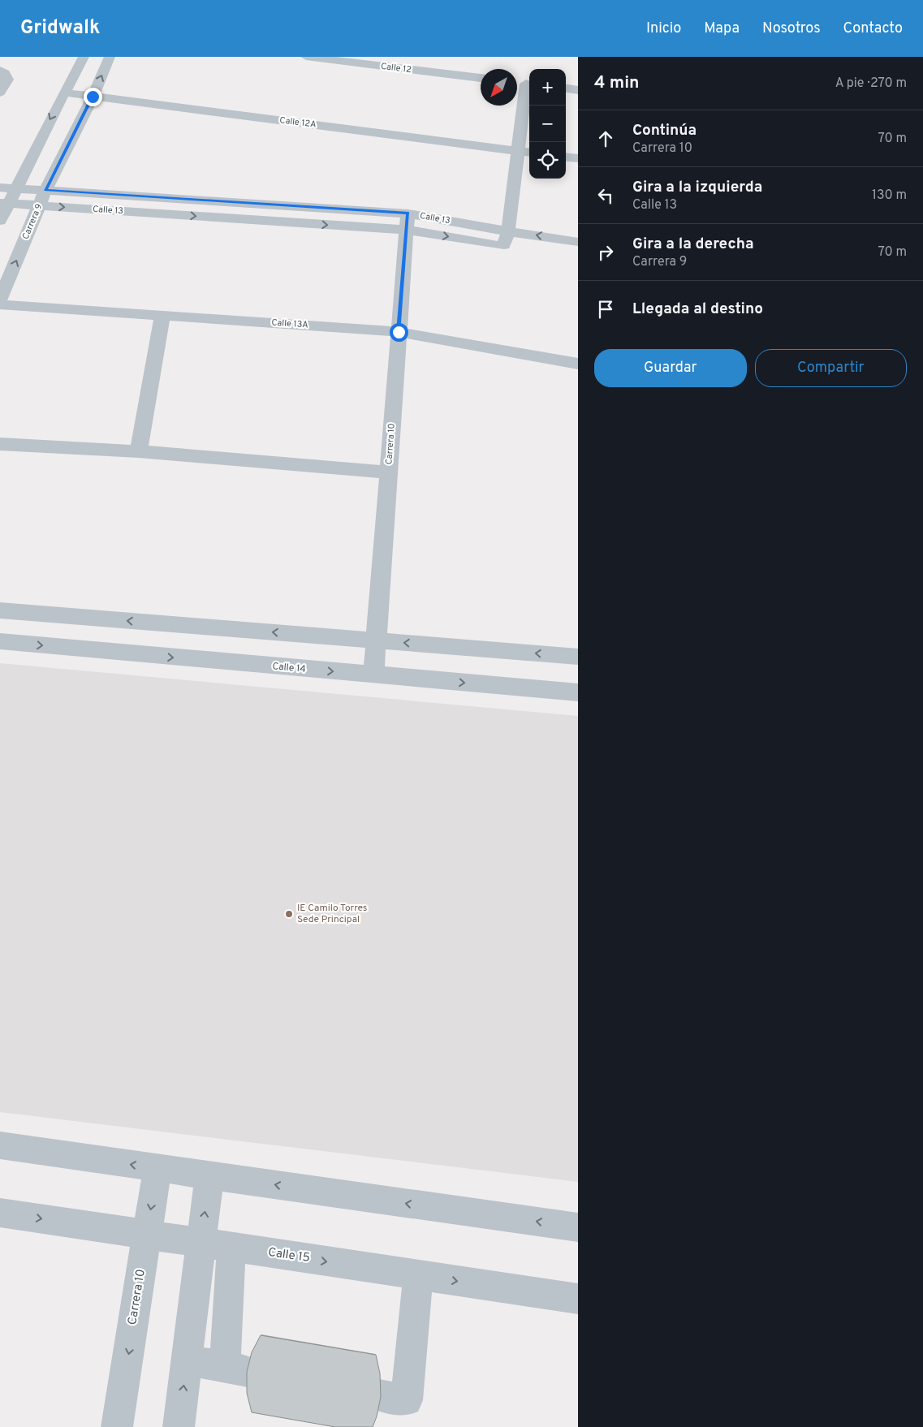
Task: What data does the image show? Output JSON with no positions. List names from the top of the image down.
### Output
{
  "streets": {
    "street": [
      "Calle 12",
      "Calle 12A",
      "Calle 13",
      "Carrera 9",
      "Calle 13A",
      "Carrera 10",
      "Calle 14",
      "Calle 15"
    ]
  },
  "crossings": [
    ["Calle 12A", "Carrera 9"],
    ["Calle 13", "Carrera 9"],
    ["Calle 13", "Carrera 10"],
    ["Calle 13A", "Carrera 10"],
    ["Carrera 10", "Calle 14"],
    ["Carrera 10", "Calle 15"]
  ],
  "places": ["IE Camilo Torres Sede Principal"],
  "north": "bottom left",
  "page": {
    "header": "Gridwalk",
    "nav": [
      "Inicio",
      "Mapa",
      "Nosotros",
      "Contacto"
    ],
    "heading": ["4 min", "A pie · 270 m"],
    "map_buttons": ["+", "−"],
    "list": [
      ["Continúa", "Carrera 10", "70 m"],
      ["Gira a la izquierda", "Calle 13", "130 m"],
      ["Gira a la derecha", "Carrera 9", "70 m"],
      "Llegada al destino"
    ],
    "buttons": ["Guardar", "Compartir"]
  }
}
